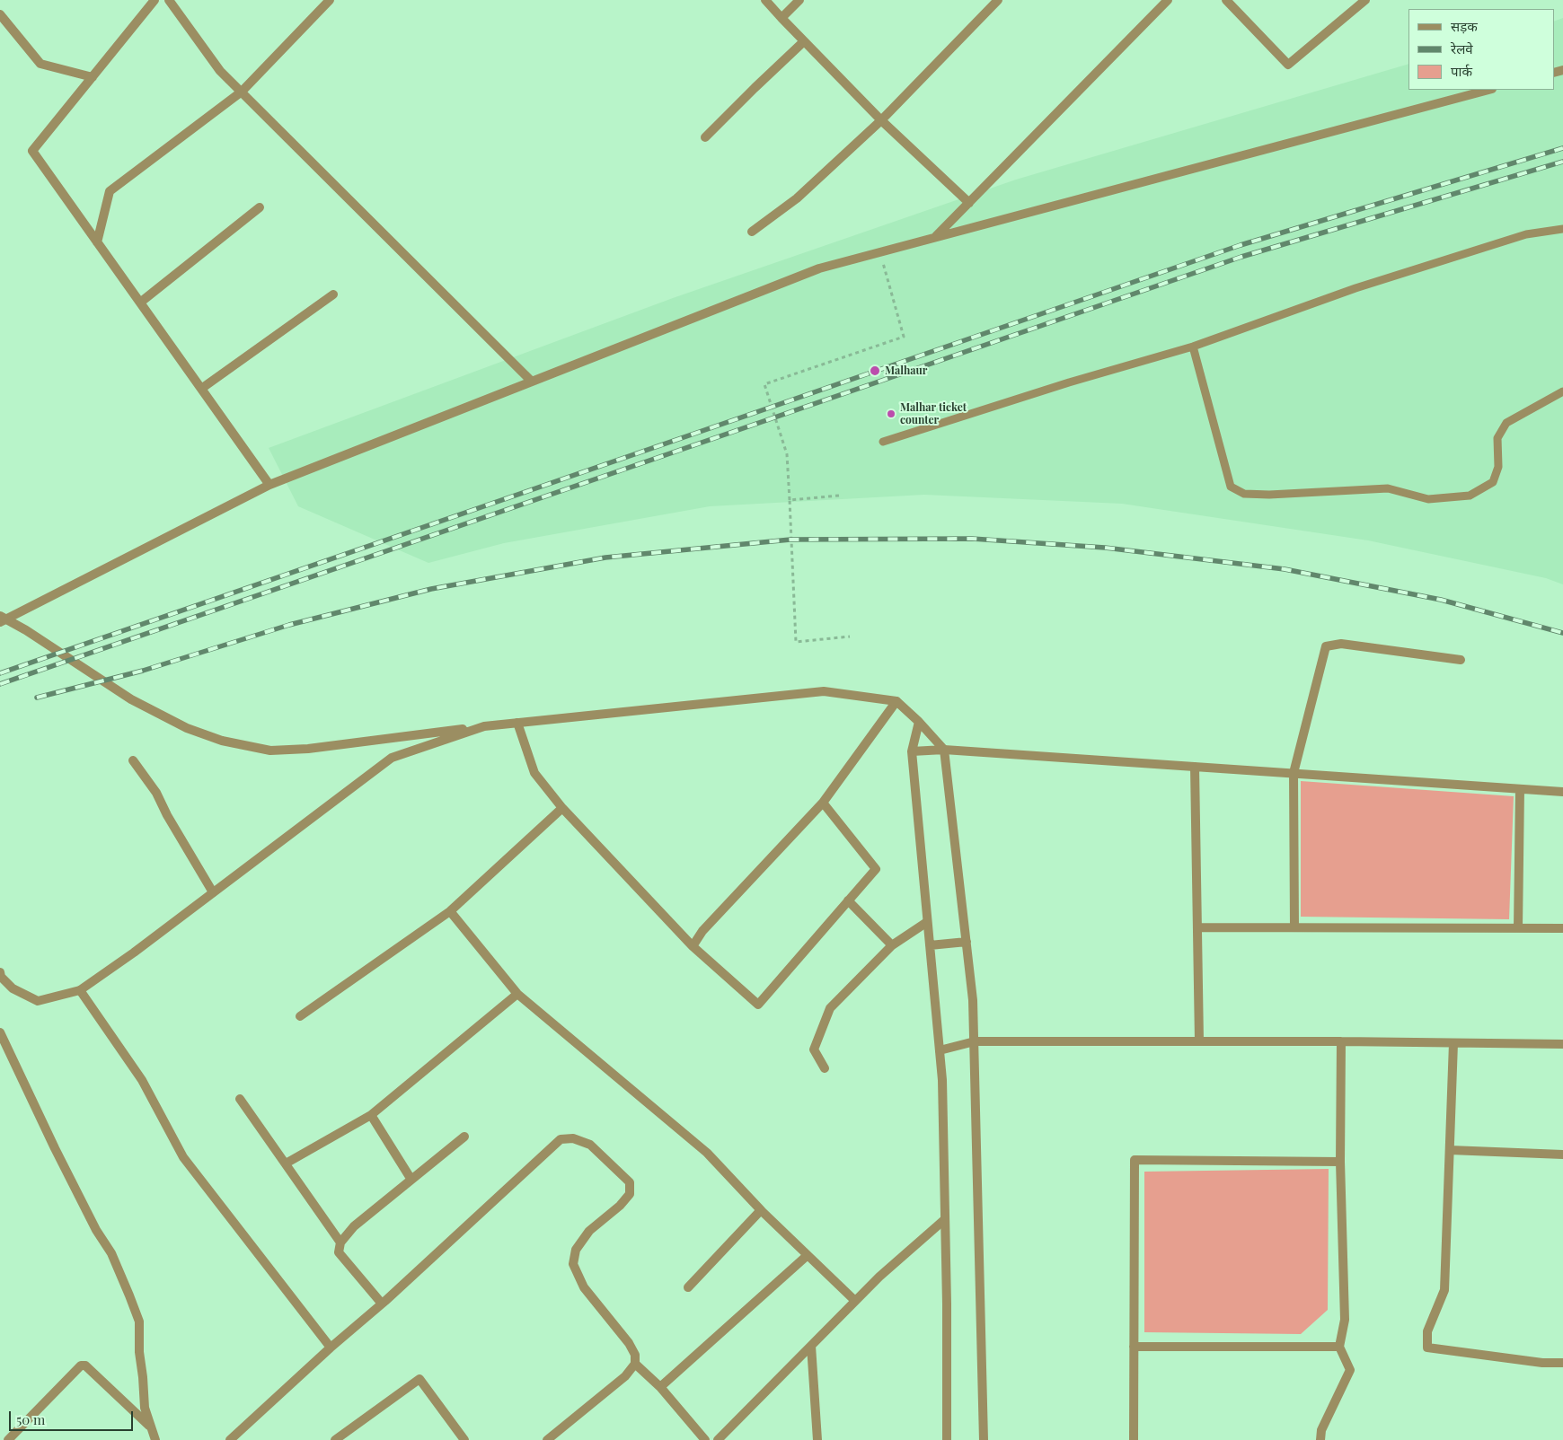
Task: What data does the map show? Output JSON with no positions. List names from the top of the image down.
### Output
{
  "places": ["Malhaur", "Malhar ticket counter"],
  "legend": ["सड़क", "रेलवे", "पार्क"],
  "scale_bar": "50 m"
}
